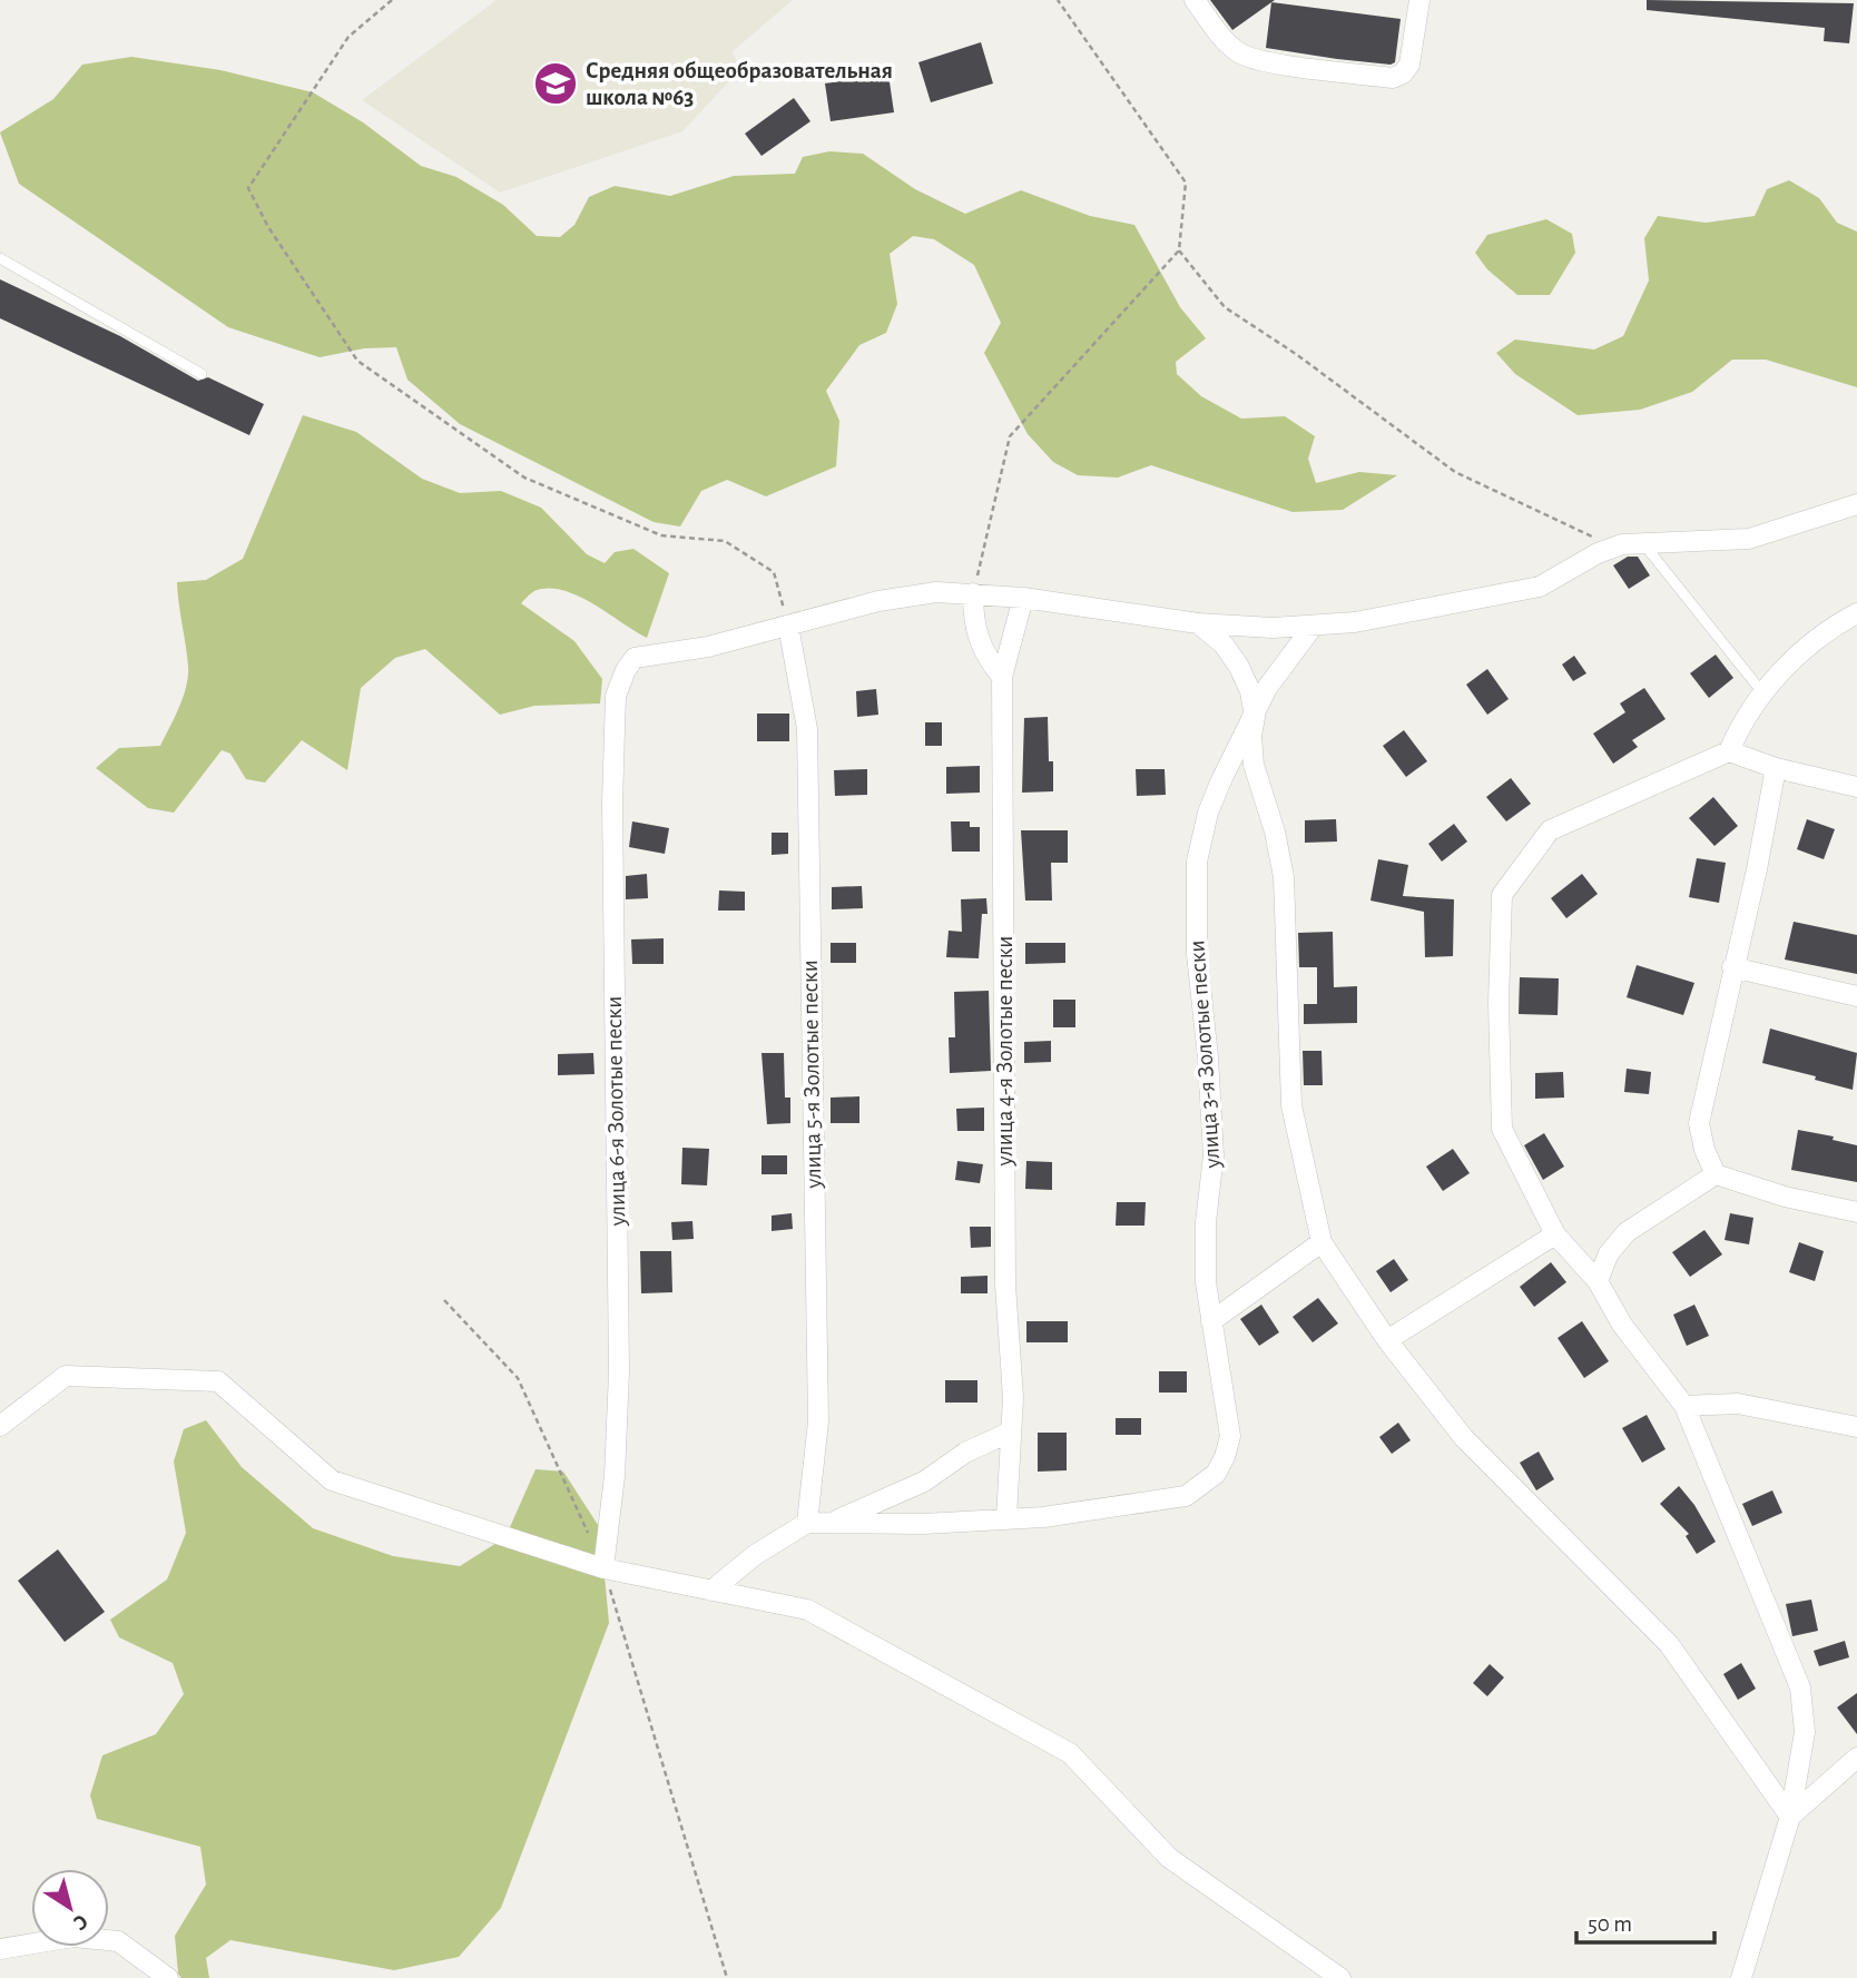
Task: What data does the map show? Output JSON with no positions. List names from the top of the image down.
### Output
{
  "streets": {
    "street": [
      "улица 4-я Золотые пески",
      "улица 3-я Золотые пески",
      "улица 5-я Золотые пески",
      "улица 6-я Золотые пески"
    ]
  },
  "crossings": [
    ["улица 4-я Золотые пески", "улица 3-я Золотые пески"],
    ["улица 3-я Золотые пески", "улица 5-я Золотые пески"],
    ["улица 5-я Золотые пески", "улица 6-я Золотые пески"]
  ],
  "places": {
    "school or university": ["Средняя общеобразовательная школа №63"]
  },
  "scale_bar": "50 m",
  "north": "bottom right"
}
